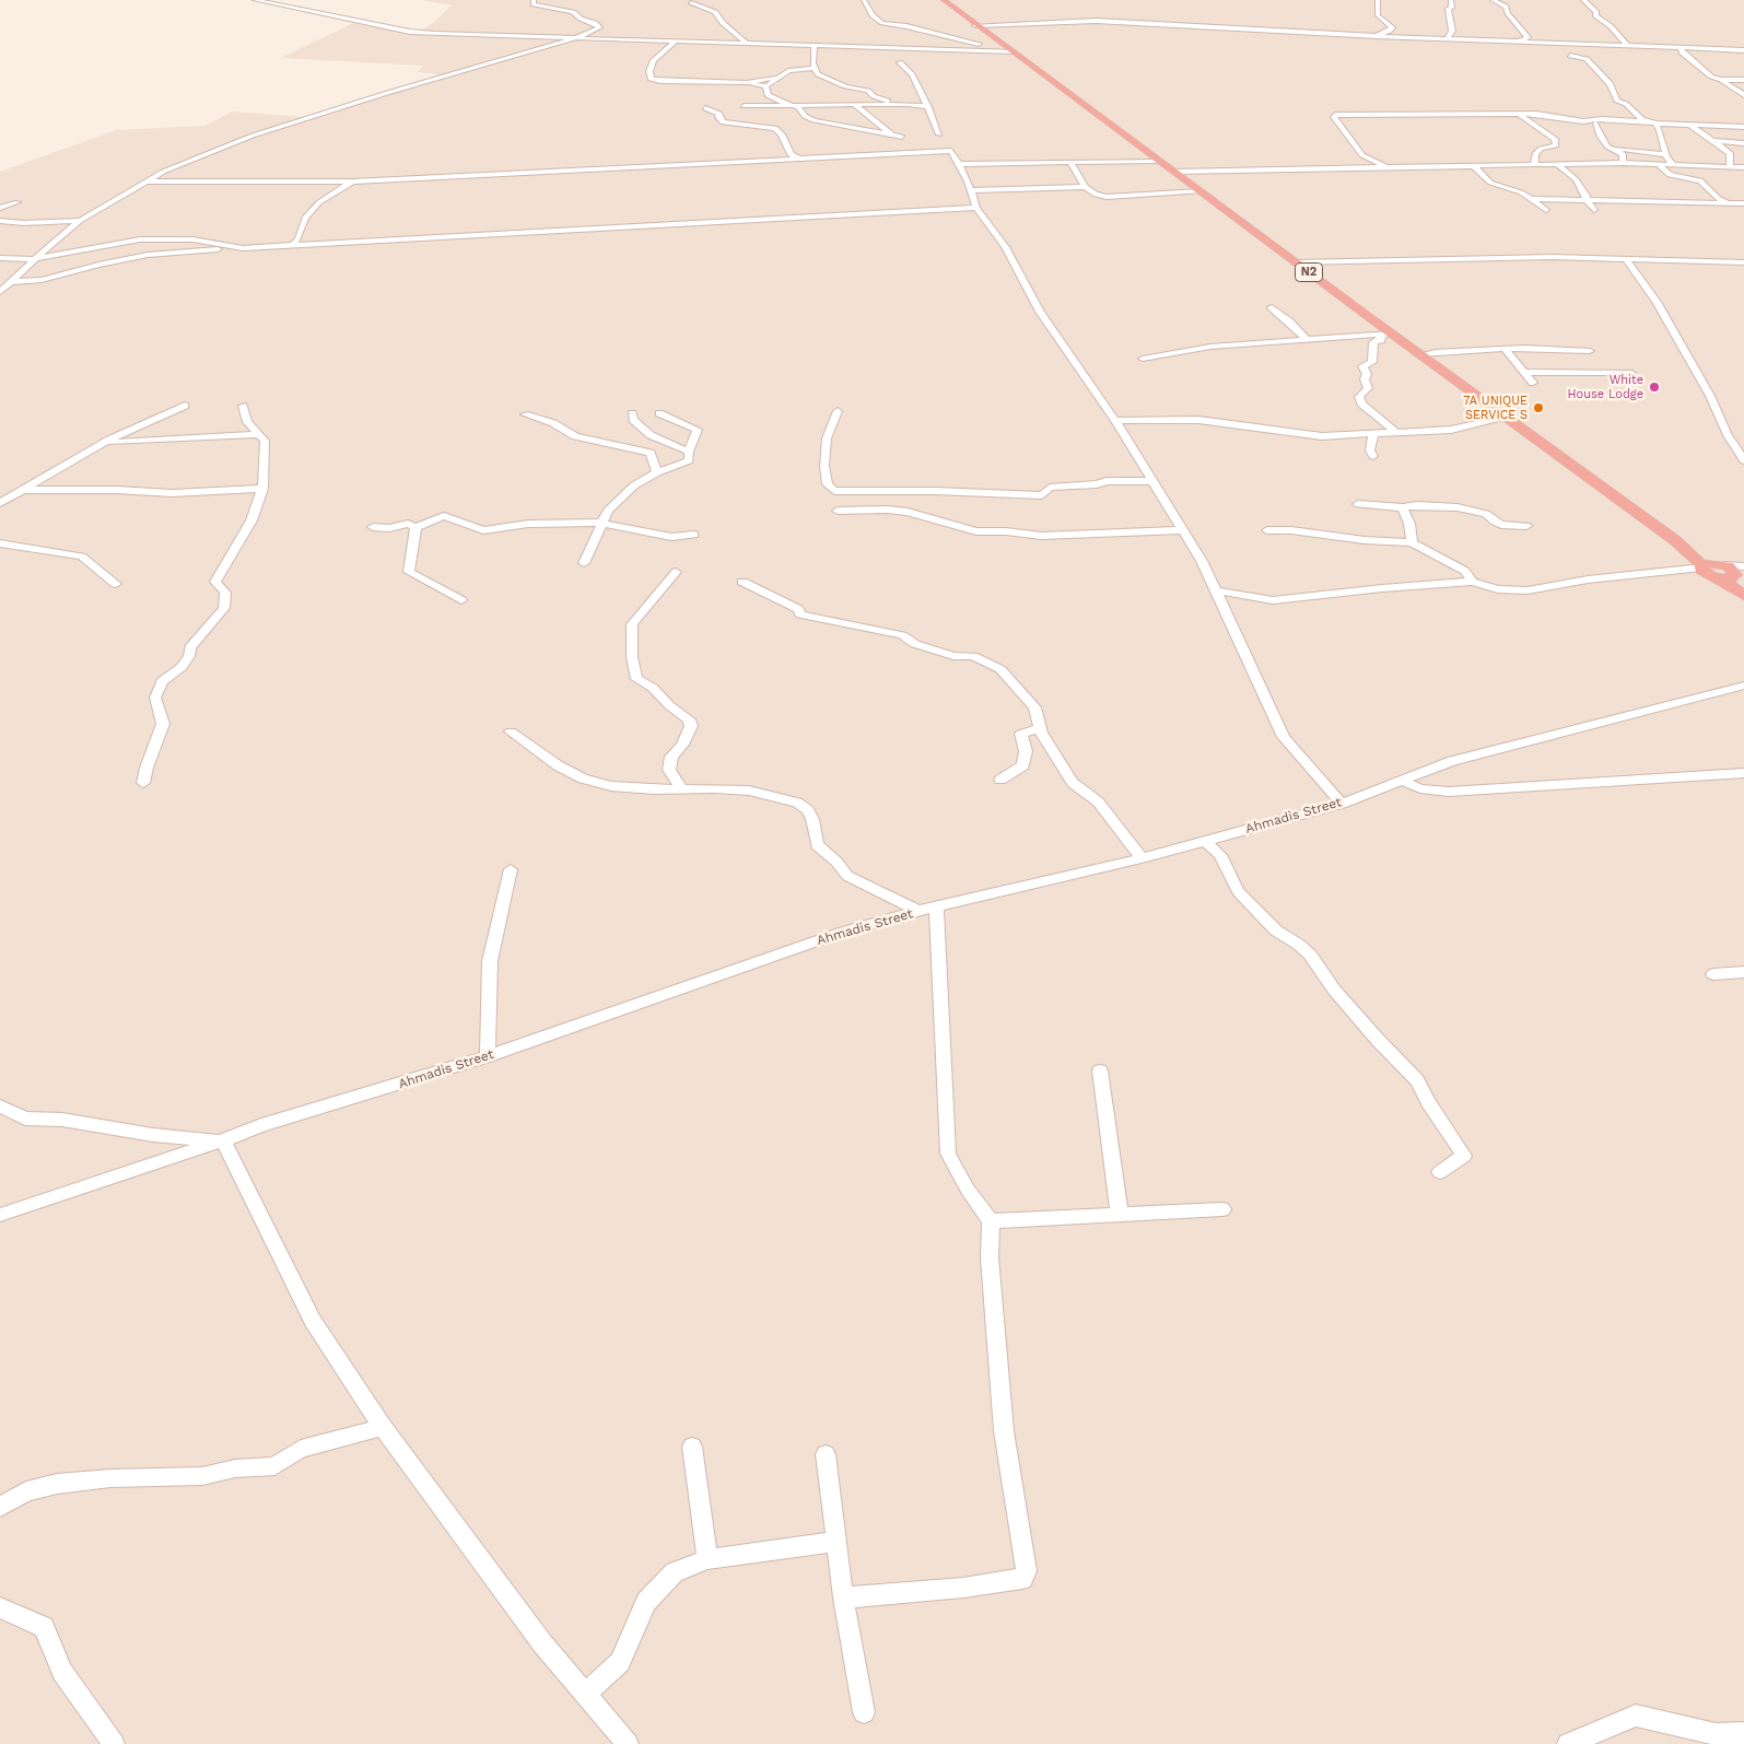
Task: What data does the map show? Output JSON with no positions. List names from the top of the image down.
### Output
{
  "streets": {
    "highway": ["N2"],
    "street": ["Ahmadis Street"]
  },
  "places": ["White House Lodge", "7A UNIQUE SERVICE S"]
}
